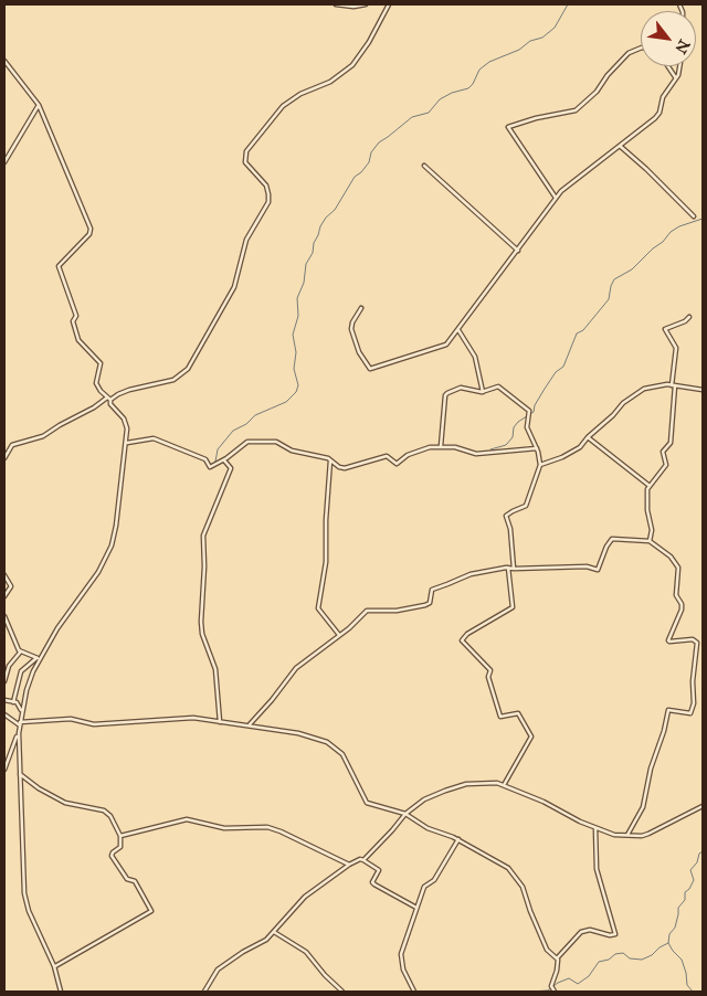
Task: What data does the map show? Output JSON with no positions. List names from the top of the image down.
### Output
{
  "north": "bottom right"
}
